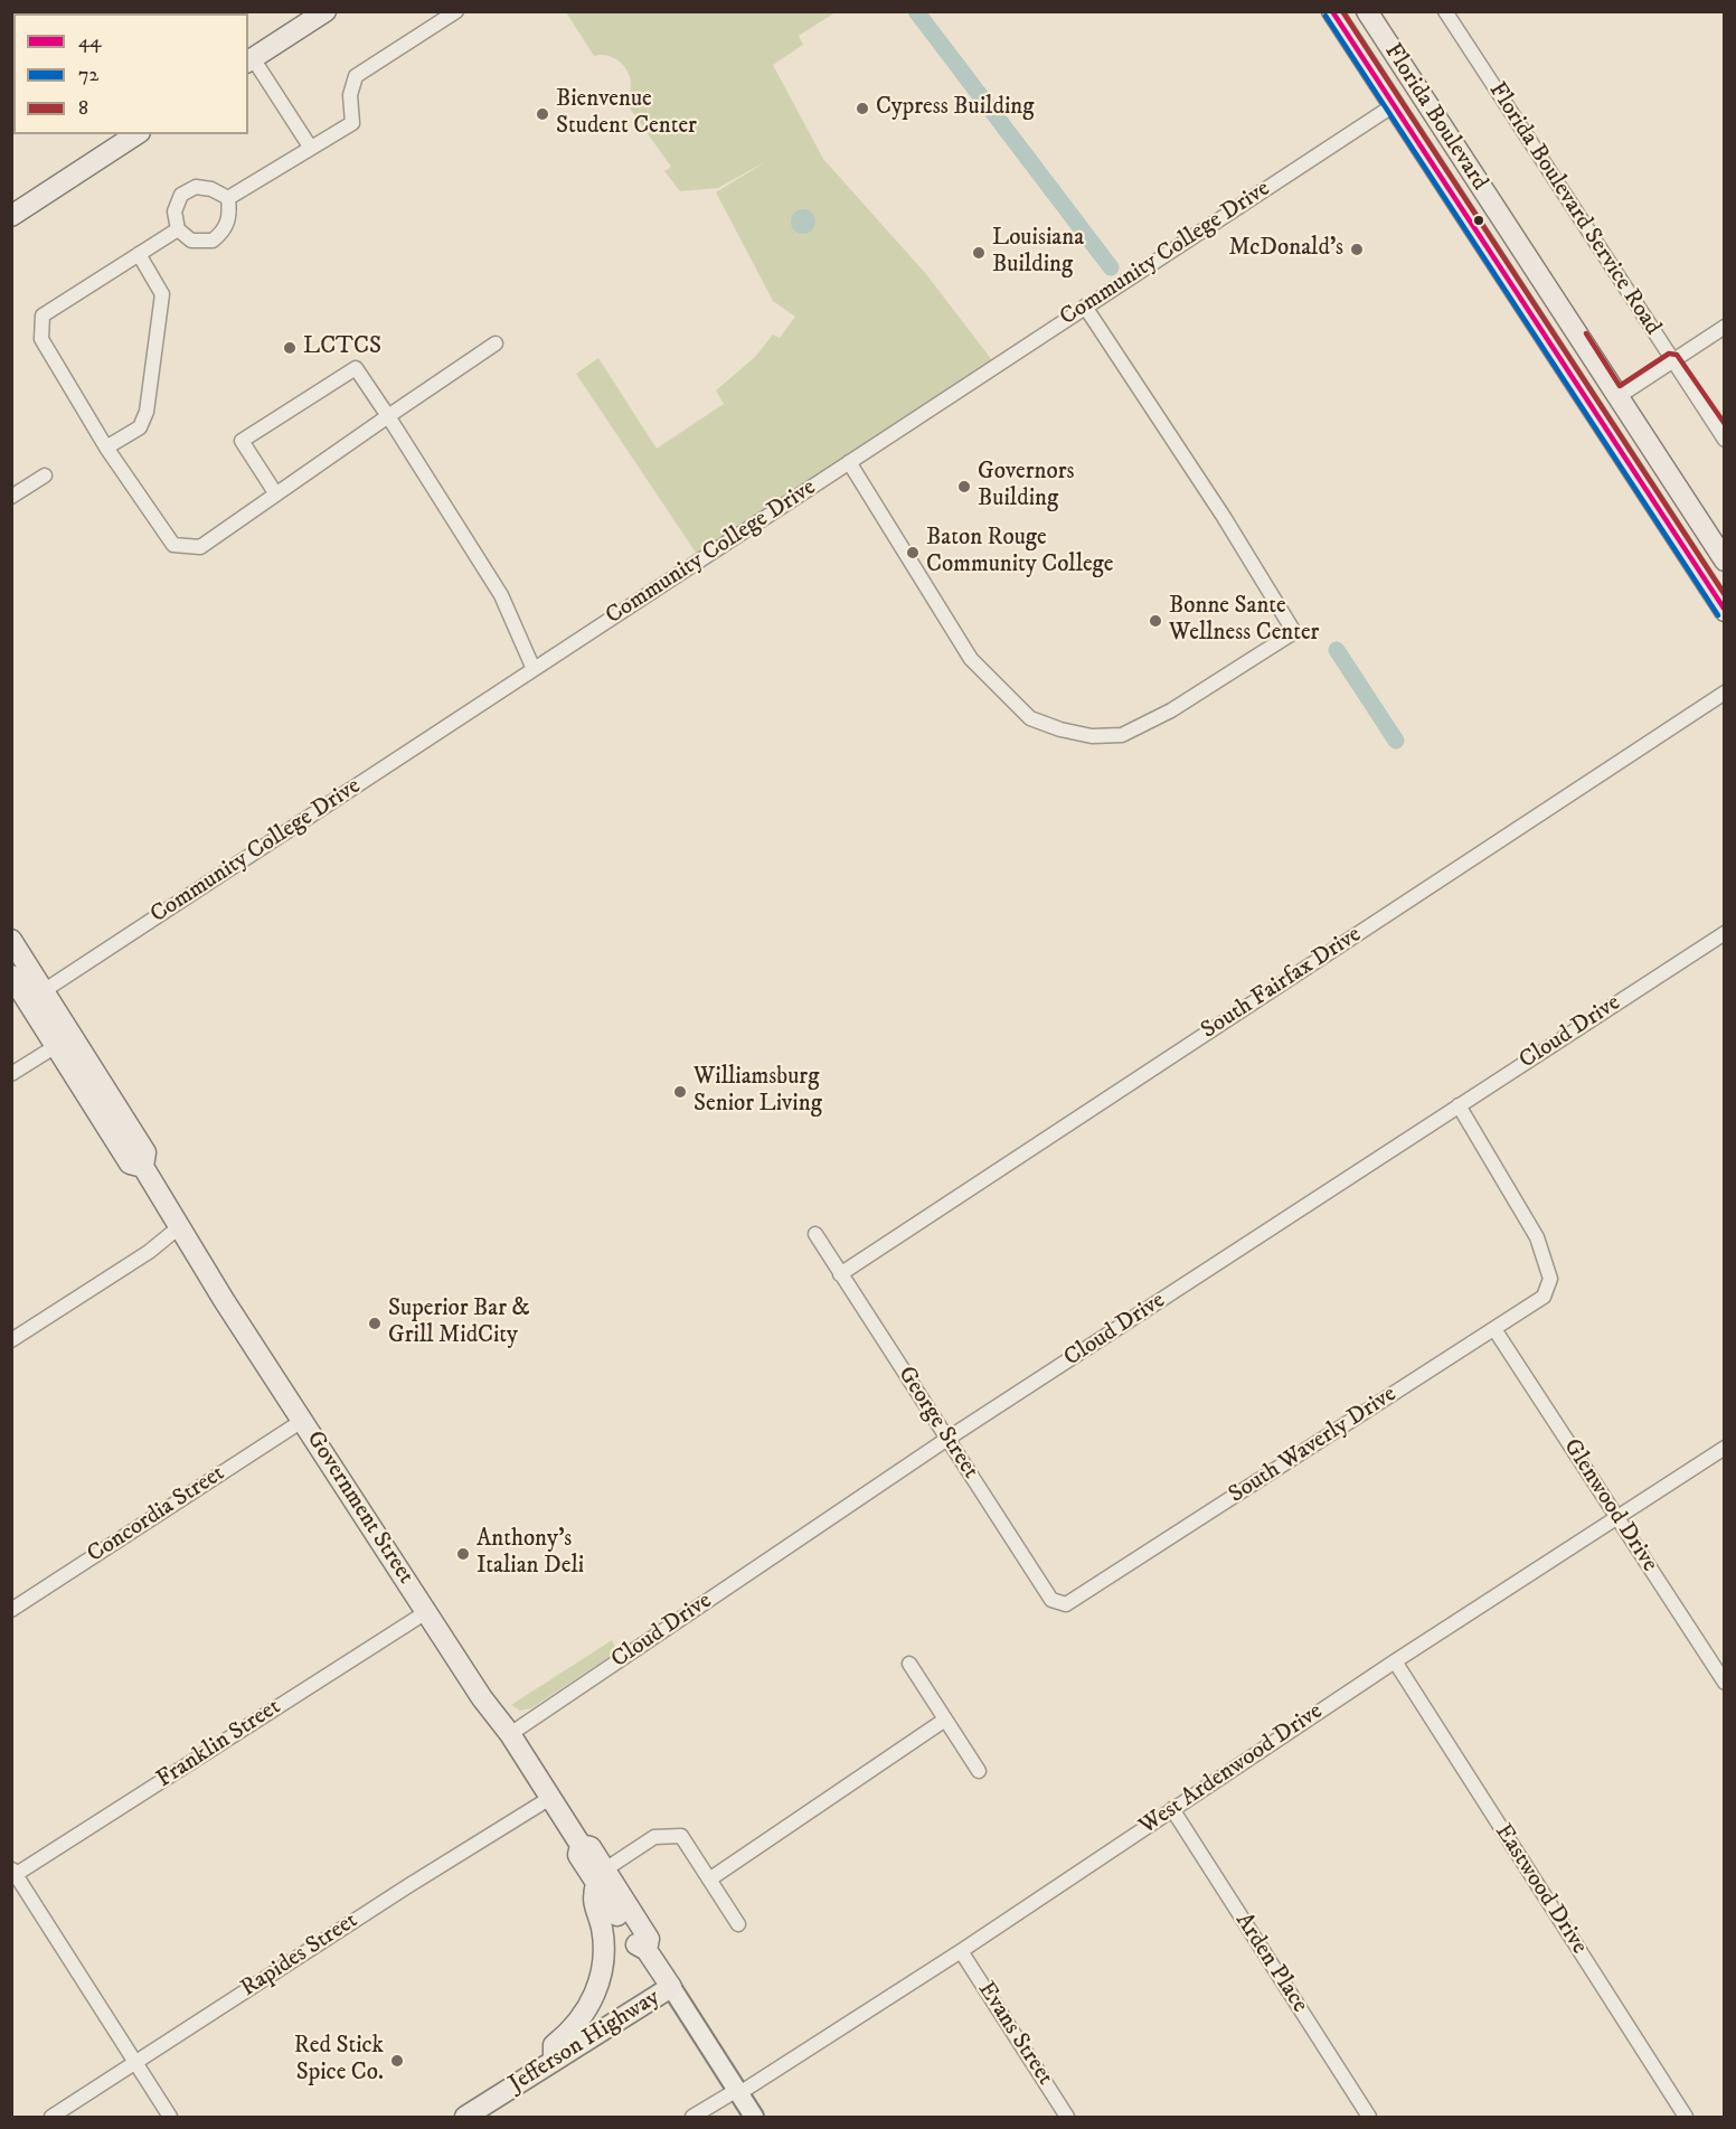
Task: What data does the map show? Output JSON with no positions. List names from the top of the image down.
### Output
{
  "streets": {
    "main road": ["Florida Boulevard", "Government Street", "Jefferson Highway"],
    "street": [
      "Florida Boulevard Service Road",
      "Community College Drive",
      "South Fairfax Drive",
      "Cloud Drive",
      "George Street",
      "South Waverly Drive",
      "Glenwood Drive",
      "Concordia Street",
      "Franklin Street",
      "West Ardenwood Drive",
      "Eastwood Drive",
      "Rapides Street",
      "Arden Place",
      "Evans Street"
    ]
  },
  "crossings": [
    ["Florida Boulevard", "Community College Drive"],
    ["Community College Drive", "Government Street"],
    ["South Fairfax Drive", "George Street"],
    ["Cloud Drive", "George Street"],
    ["Cloud Drive", "South Waverly Drive"],
    ["Cloud Drive", "Government Street"],
    ["George Street", "South Waverly Drive"],
    ["South Waverly Drive", "Glenwood Drive"],
    ["Glenwood Drive", "West Ardenwood Drive"],
    ["Government Street", "Concordia Street"],
    ["Government Street", "Franklin Street"],
    ["Government Street", "West Ardenwood Drive"],
    ["Government Street", "Rapides Street"],
    ["Government Street", "Jefferson Highway"],
    ["West Ardenwood Drive", "Eastwood Drive"],
    ["West Ardenwood Drive", "Arden Place"],
    ["West Ardenwood Drive", "Evans Street"]
  ],
  "places": [
    "Cypress Building",
    "Bienvenue Student Center",
    "McDonald's",
    "Louisiana Building",
    "LCTCS",
    "Governors Building",
    "Baton Rouge Community College",
    "Bonne Sante Wellness Center",
    "Williamsburg Senior Living",
    "Superior Bar & Grill MidCity",
    "Anthony's Italian Deli",
    "Red Stick Spice Co."
  ],
  "lines": ["transit line 44", "transit line 8", "transit line 72"],
  "legend": ["44", "72", "8"]
}
